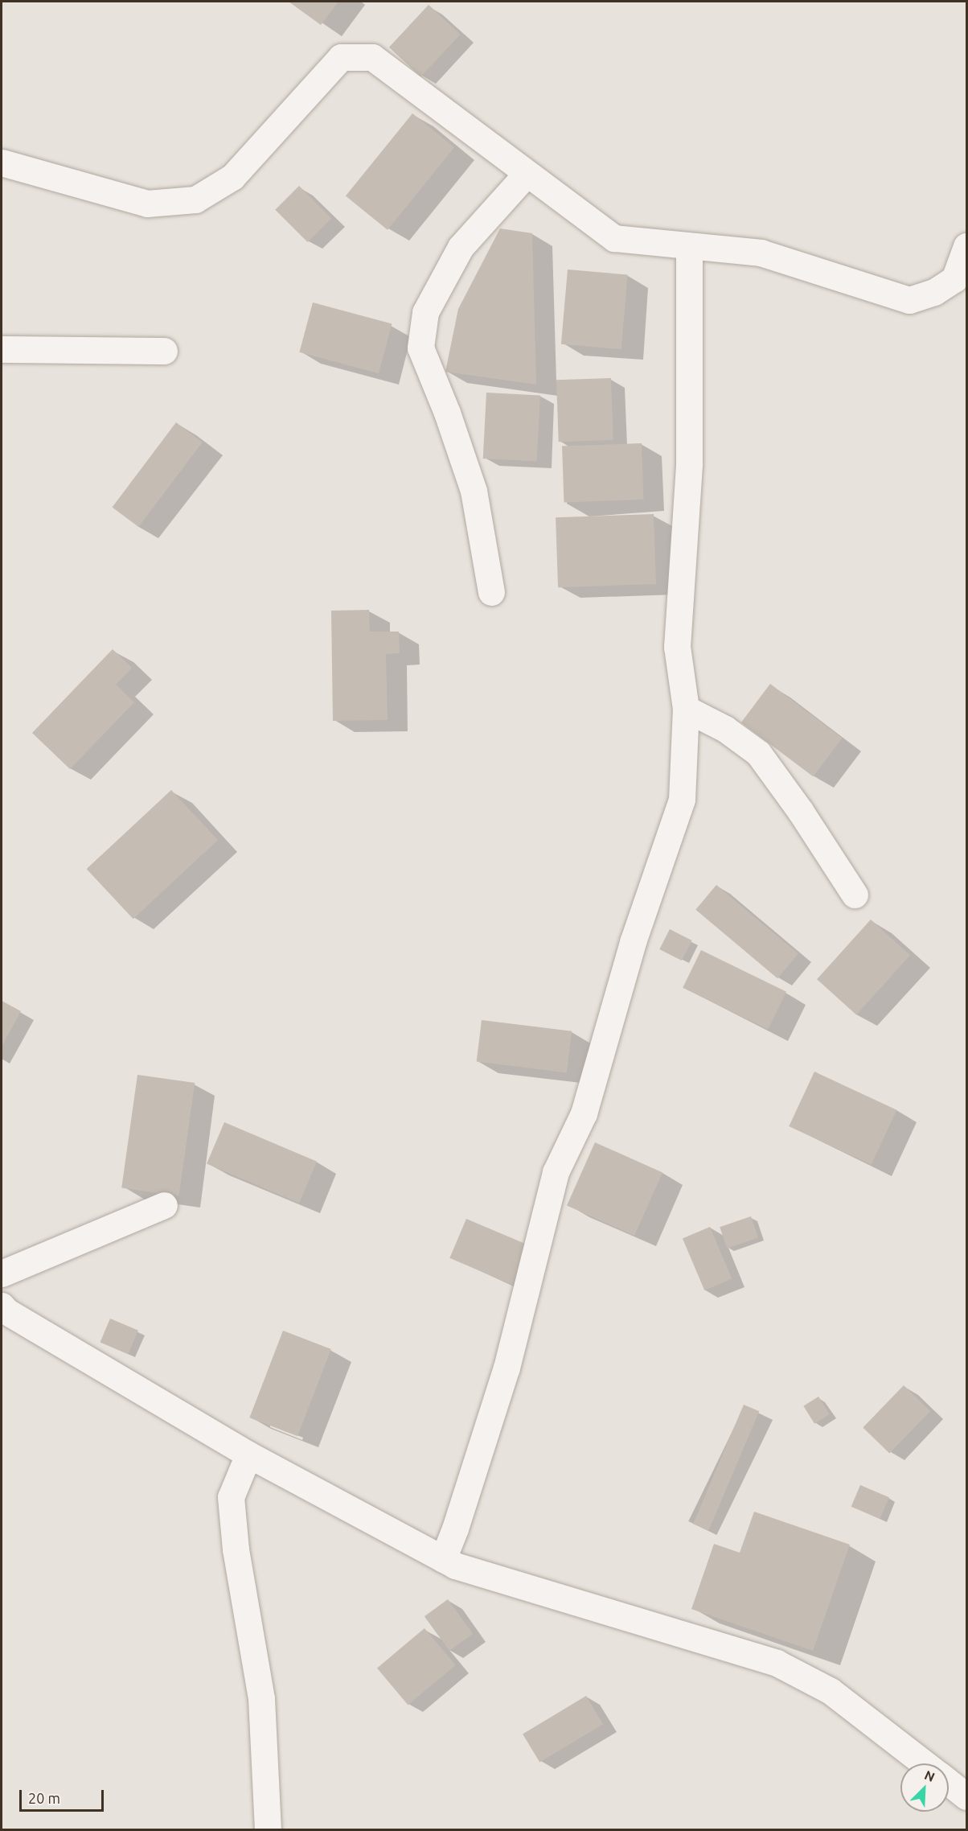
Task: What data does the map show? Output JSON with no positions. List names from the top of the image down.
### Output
{
  "scale_bar": "20 m",
  "north": "top right"
}
